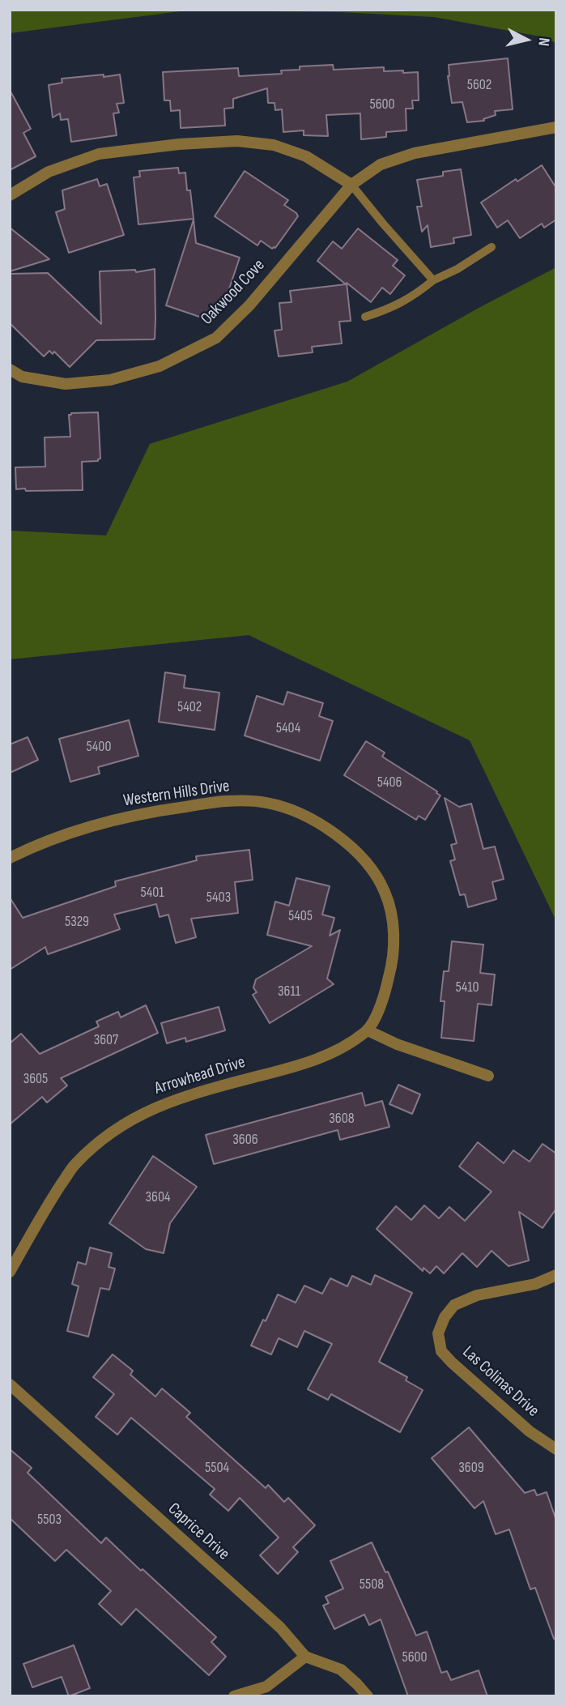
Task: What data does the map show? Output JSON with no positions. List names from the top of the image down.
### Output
{
  "streets": {
    "street": [
      "Oakwood Cove",
      "Western Hills Drive",
      "Arrowhead Drive",
      "Las Colinas Drive",
      "Caprice Drive"
    ]
  },
  "crossings": [
    ["Western Hills Drive", "Arrowhead Drive"]
  ],
  "house_numbers": [
    "5602",
    "5600",
    "5402",
    "5404",
    "5400",
    "5406",
    "5401",
    "5403",
    "5405",
    "5329",
    "5410",
    "3611",
    "3607",
    "3605",
    "3608",
    "3606",
    "3604",
    "5504",
    "3609",
    "5503",
    "5508",
    "5600"
  ],
  "north": "right"
}
